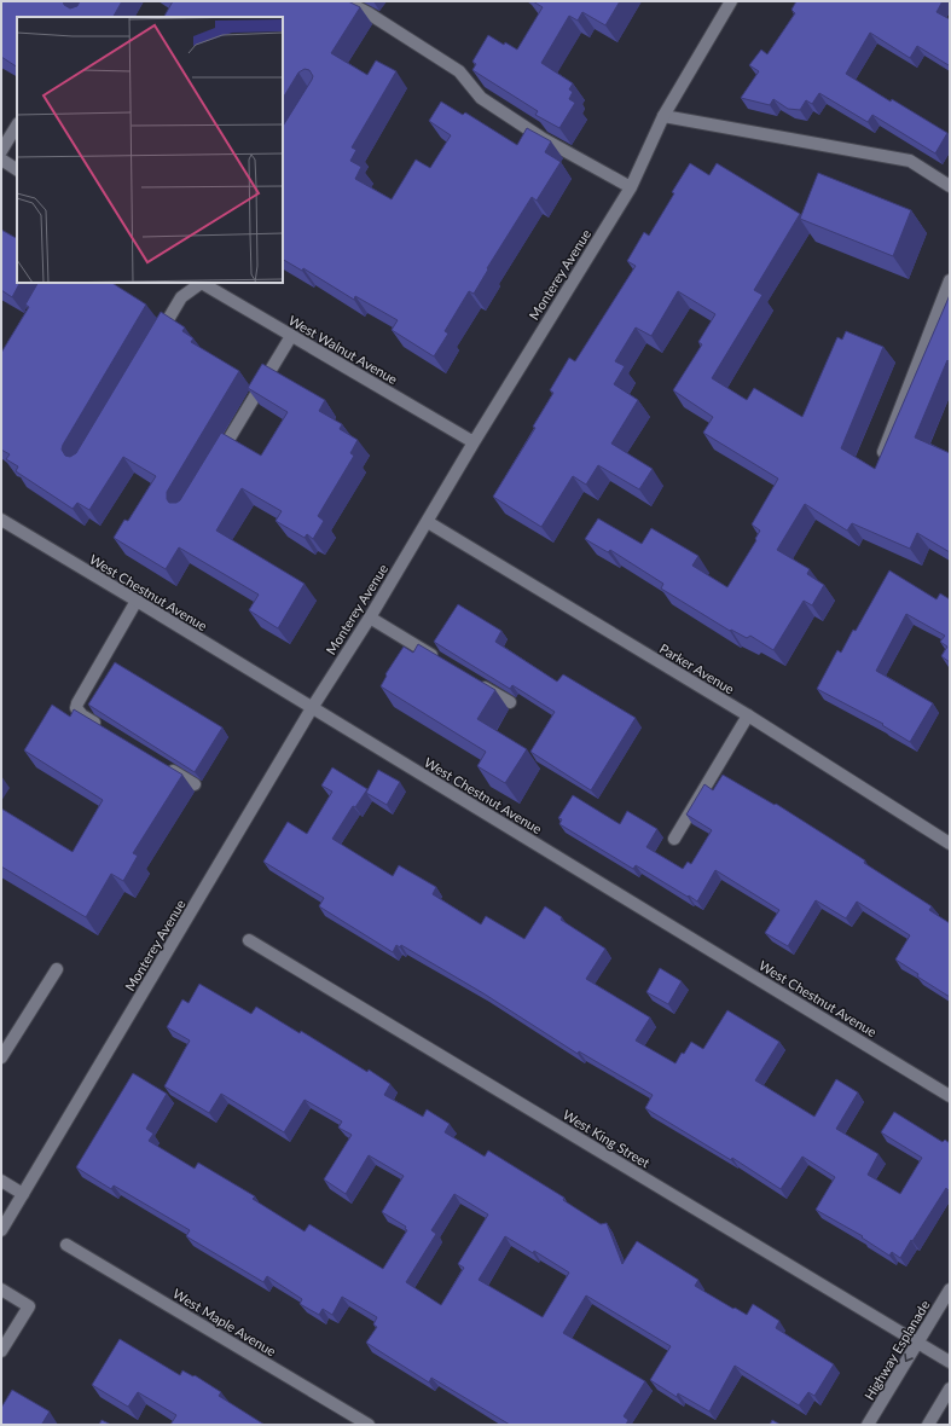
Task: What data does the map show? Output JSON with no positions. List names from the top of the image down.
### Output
{
  "streets": {
    "street": [
      "Monterey Avenue",
      "West Walnut Avenue",
      "West Chestnut Avenue",
      "Parker Avenue",
      "West King Street",
      "West Maple Avenue",
      "Highway Esplanade"
    ]
  },
  "crossings": [
    ["Monterey Avenue", "West Walnut Avenue"],
    ["Monterey Avenue", "West Chestnut Avenue"],
    ["Monterey Avenue", "Parker Avenue"],
    ["West King Street", "Highway Esplanade"]
  ]
}
